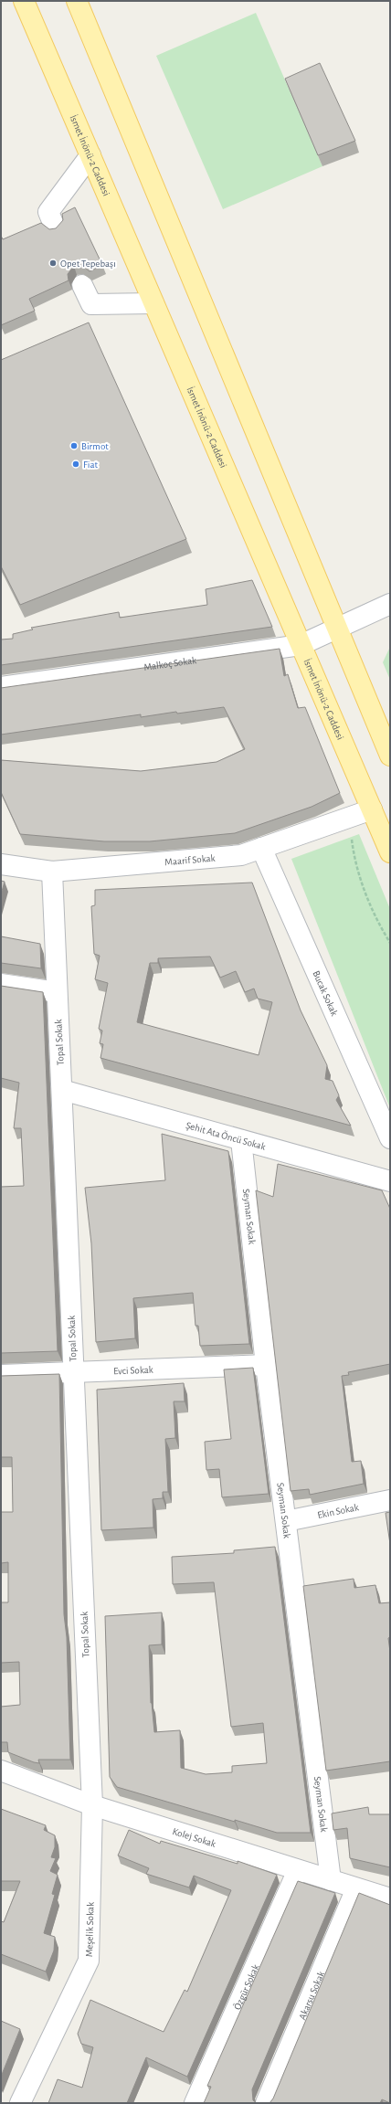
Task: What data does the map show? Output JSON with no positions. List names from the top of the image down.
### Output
{
  "streets": {
    "main road": ["İsmet İnönü-2 Caddesi"],
    "street": [
      "Malkoç Sokak",
      "Maarif Sokak",
      "Bucak Sokak",
      "Topal Sokak",
      "Şehit Ata Öncü Sokak",
      "Seyman Sokak",
      "Evci Sokak",
      "Ekin Sokak",
      "Kolej Sokak",
      "Meşelik Sokak",
      "Özgür Sokak",
      "Akarsu Sokak"
    ]
  },
  "crossings": [
    ["İsmet İnönü-2 Caddesi", "Malkoç Sokak"],
    ["İsmet İnönü-2 Caddesi", "Maarif Sokak"],
    ["Maarif Sokak", "Bucak Sokak"],
    ["Maarif Sokak", "Topal Sokak"],
    ["Topal Sokak", "Şehit Ata Öncü Sokak"],
    ["Topal Sokak", "Evci Sokak"],
    ["Topal Sokak", "Kolej Sokak"],
    ["Topal Sokak", "Meşelik Sokak"],
    ["Şehit Ata Öncü Sokak", "Seyman Sokak"],
    ["Seyman Sokak", "Evci Sokak"],
    ["Seyman Sokak", "Ekin Sokak"],
    ["Seyman Sokak", "Kolej Sokak"],
    ["Kolej Sokak", "Meşelik Sokak"],
    ["Kolej Sokak", "Özgür Sokak"],
    ["Kolej Sokak", "Akarsu Sokak"]
  ],
  "places": ["Opet Tepebaşı", "Birmot", "Fiat"]
}
